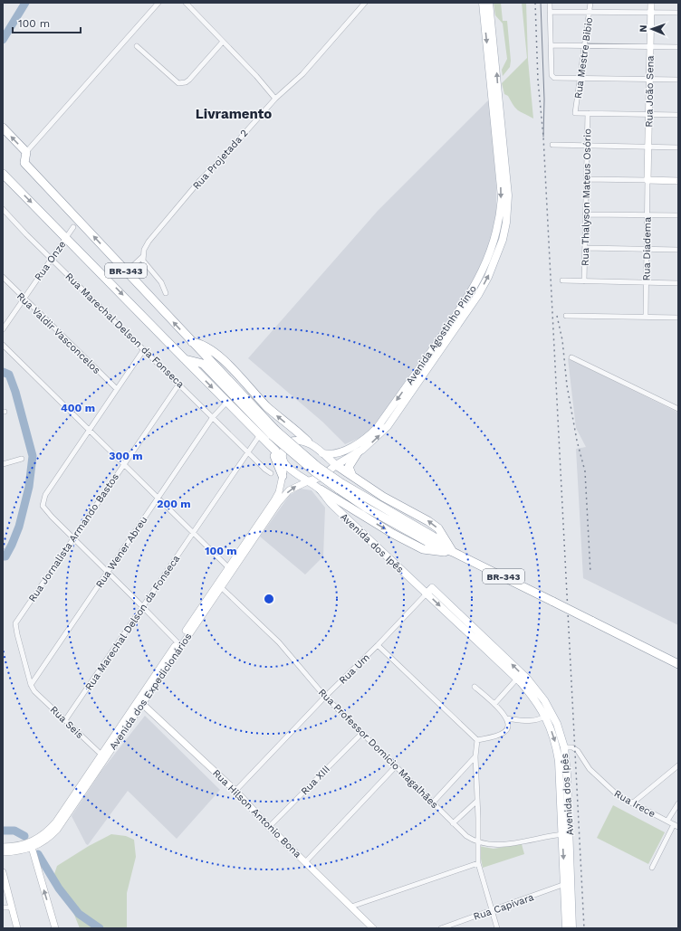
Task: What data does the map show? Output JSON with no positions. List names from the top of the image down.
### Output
{
  "streets": {
    "highway": ["BR-343"],
    "main road": [
      "Rua João Sena",
      "Avenida Agostinho Pinto",
      "Avenida dos Ipês",
      "Avenida dos Expedicionários",
      "Rua Hilson Antonio Bona"
    ],
    "street": [
      "Rua Mestre Bibio",
      "Rua Projetada 2",
      "Rua Thalyson Mateus Osório",
      "Rua Diadema",
      "Rua Onze",
      "Rua Marechal Delson da Fonseca",
      "Rua Valdir Vasconcelos",
      "Rua Jornalista Armando Bastos",
      "Rua Wener Abreu",
      "Rua Um",
      "Rua Seis",
      "Rua Professor Domicio Magalhães",
      "Rua XIII",
      "Rua Irece",
      "Rua Capivara"
    ]
  },
  "crossings": [
    ["Rua Mestre Bibio", "Rua Thalyson Mateus Osório"],
    ["Rua João Sena", "Rua Diadema"],
    ["Rua Onze", "BR-343"],
    ["Rua Onze", "Rua Marechal Delson da Fonseca"],
    ["Rua Onze", "Rua Valdir Vasconcelos"],
    ["Rua Marechal Delson da Fonseca", "Rua Jornalista Armando Bastos"],
    ["Rua Marechal Delson da Fonseca", "Rua Wener Abreu"],
    ["Rua Marechal Delson da Fonseca", "Rua Seis"],
    ["Avenida Agostinho Pinto", "Avenida dos Ipês"],
    ["Rua Jornalista Armando Bastos", "Rua Wener Abreu"],
    ["Rua Jornalista Armando Bastos", "Rua Seis"],
    ["Avenida dos Ipês", "Rua Um"],
    ["Avenida dos Ipês", "Rua Professor Domicio Magalhães"],
    ["Avenida dos Ipês", "Rua Irece"],
    ["Avenida dos Ipês", "Rua Capivara"],
    ["Rua Wener Abreu", "Rua Seis"],
    ["Rua Um", "Rua Professor Domicio Magalhães"],
    ["Rua Um", "Rua Hilson Antonio Bona"],
    ["Avenida dos Expedicionários", "Rua Seis"],
    ["Avenida dos Expedicionários", "Rua Professor Domicio Magalhães"],
    ["Avenida dos Expedicionários", "Rua Hilson Antonio Bona"],
    ["Rua Professor Domicio Magalhães", "Rua XIII"],
    ["Rua XIII", "Rua Hilson Antonio Bona"]
  ],
  "districts": ["Livramento"],
  "scale_bar": "100 m",
  "north": "left",
  "rings": [
    "400 m",
    "300 m",
    "200 m",
    "100 m"
  ]
}
